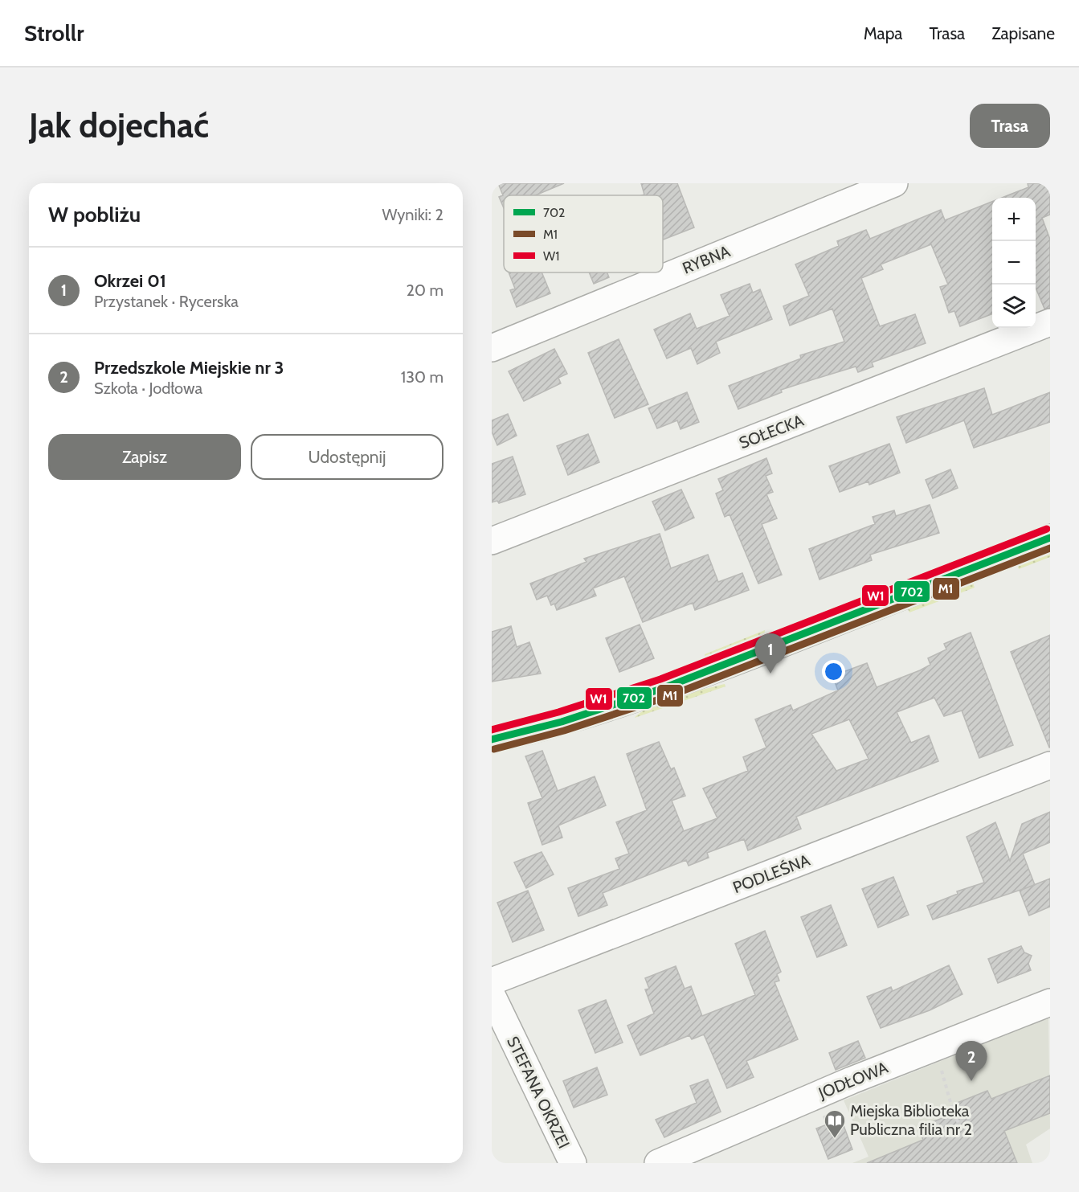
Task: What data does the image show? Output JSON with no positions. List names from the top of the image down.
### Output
{
  "streets": {
    "street": [
      "RYBNA",
      "SOŁECKA",
      "PODLEŚNA",
      "JODŁOWA",
      "STEFANA OKRZEI"
    ]
  },
  "places": {
    "library": ["Miejska Biblioteka Publiczna filia nr 2"]
  },
  "lines": ["transit line W1", "transit line 702", "transit line M1"],
  "legend": ["702", "M1", "W1"],
  "page": {
    "header": "Strollr",
    "nav": ["Mapa", "Trasa", "Zapisane"],
    "buttons": [
      "Trasa",
      ["Zapisz", "Udostępnij"]
    ],
    "title": "Jak dojechać",
    "heading": ["W pobliżu", "Wyniki: 2"],
    "map_buttons": ["+", "−"],
    "list": [
      {
        "mark": "1",
        "name": "Okrzei 01",
        "note": "Przystanek · Rycerska",
        "value": "20 m"
      },
      {
        "mark": "2",
        "name": "Przedszkole Miejskie nr 3",
        "note": "Szkoła · Jodłowa",
        "value": "130 m"
      }
    ],
    "pins": ["1", "2"]
  }
}
